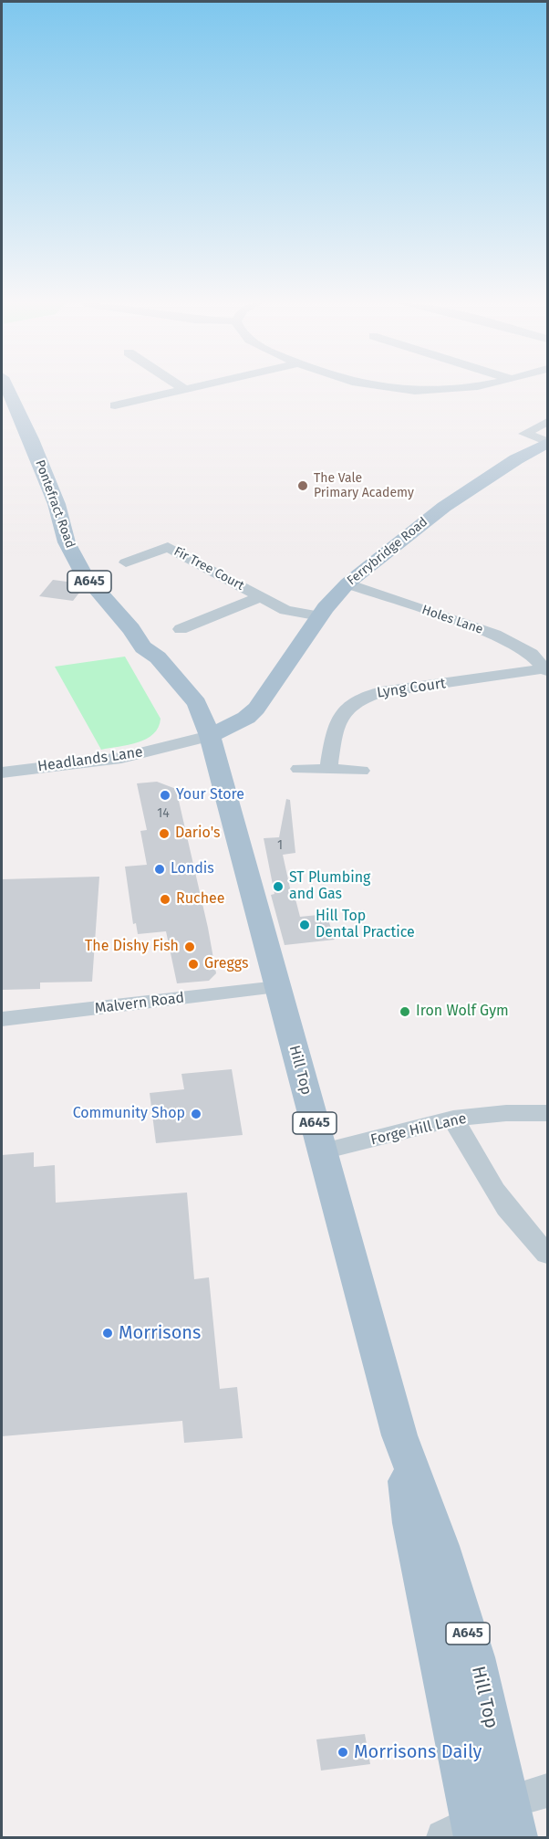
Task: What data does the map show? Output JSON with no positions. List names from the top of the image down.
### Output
{
  "streets": {
    "main road": [
      "Pontefract Road",
      "Ferrybridge Road",
      "A645",
      "Hill Top"
    ],
    "street": [
      "Fir Tree Court",
      "Holes Lane",
      "Lyng Court",
      "Headlands Lane",
      "Malvern Road",
      "Forge Hill Lane"
    ]
  },
  "crossings": [
    ["Pontefract Road", "Ferrybridge Road"],
    ["Pontefract Road", "Headlands Lane"],
    ["Pontefract Road", "Hill Top"],
    ["Ferrybridge Road", "Fir Tree Court"],
    ["Ferrybridge Road", "Holes Lane"],
    ["Ferrybridge Road", "Headlands Lane"],
    ["Ferrybridge Road", "Hill Top"],
    ["Holes Lane", "Lyng Court"],
    ["Headlands Lane", "Hill Top"],
    ["Malvern Road", "Hill Top"],
    ["Hill Top", "Forge Hill Lane"]
  ],
  "places": [
    "The Vale Primary Academy",
    "Your Store",
    "Dario's",
    "Londis",
    "ST Plumbing and Gas",
    "Ruchee",
    "Hill Top Dental Practice",
    "The Dishy Fish",
    "Greggs",
    "Iron Wolf Gym",
    "Community Shop",
    "Morrisons",
    "Morrisons Daily"
  ],
  "house_numbers": ["14", "1"]
}
